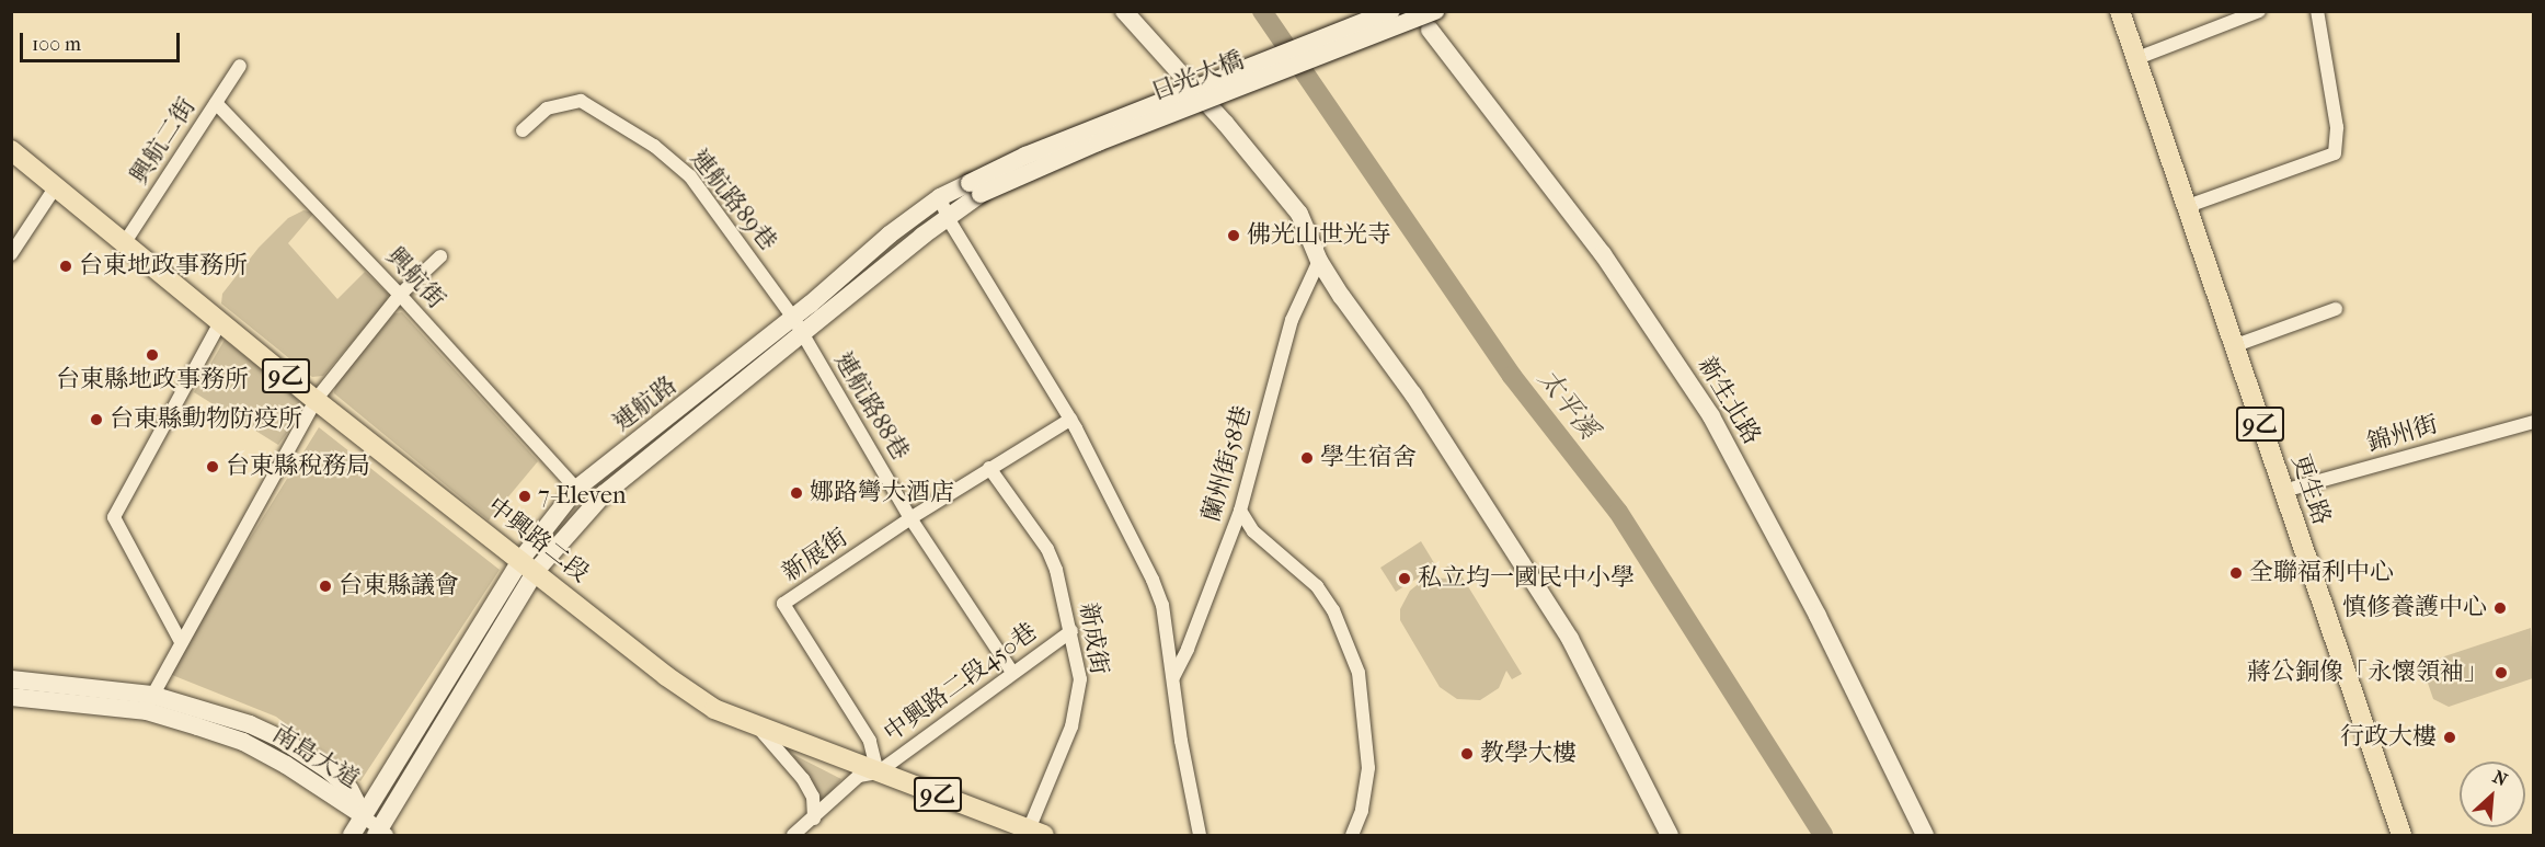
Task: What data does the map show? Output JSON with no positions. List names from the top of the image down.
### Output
{
  "streets": {
    "main road": ["9乙", "更生路", "中興路二段"],
    "street": [
      "日光大橋",
      "興航二街",
      "連航路89巷",
      "興航街",
      "新生北路",
      "連航路",
      "連航路88巷",
      "錦州街",
      "蘭州街58巷",
      "新展街",
      "新成街",
      "中興路二段450巷",
      "南島大道"
    ]
  },
  "crossings": [
    ["日光大橋", "連航路"],
    ["興航二街", "興航街"],
    ["興航二街", "中興路二段"],
    ["連航路89巷", "連航路"],
    ["連航路89巷", "連航路88巷"],
    ["興航街", "連航路"],
    ["9乙", "中興路二段"],
    ["連航路", "連航路88巷"],
    ["連航路", "中興路二段"],
    ["連航路", "南島大道"],
    ["連航路88巷", "新展街"],
    ["連航路88巷", "中興路二段450巷"],
    ["錦州街", "更生路"],
    ["中興路二段", "新展街"],
    ["中興路二段", "新成街"],
    ["中興路二段", "中興路二段450巷"],
    ["新展街", "新成街"],
    ["新展街", "中興路二段450巷"],
    ["新成街", "中興路二段450巷"]
  ],
  "water": ["太平溪"],
  "places": [
    "佛光山世光寺",
    "台東地政事務所",
    "台東縣地政事務所",
    "台東縣動物防疫所",
    "學生宿舍",
    "台東縣稅務局",
    "娜路彎大酒店",
    "7-Eleven",
    "全聯福利中心",
    "私立均一國民中小學",
    "台東縣議會",
    "慎修養護中心",
    "蔣公銅像「永懷領袖」",
    "行政大樓",
    "教學大樓"
  ],
  "scale_bar": "100 m",
  "north": "top right"
}
